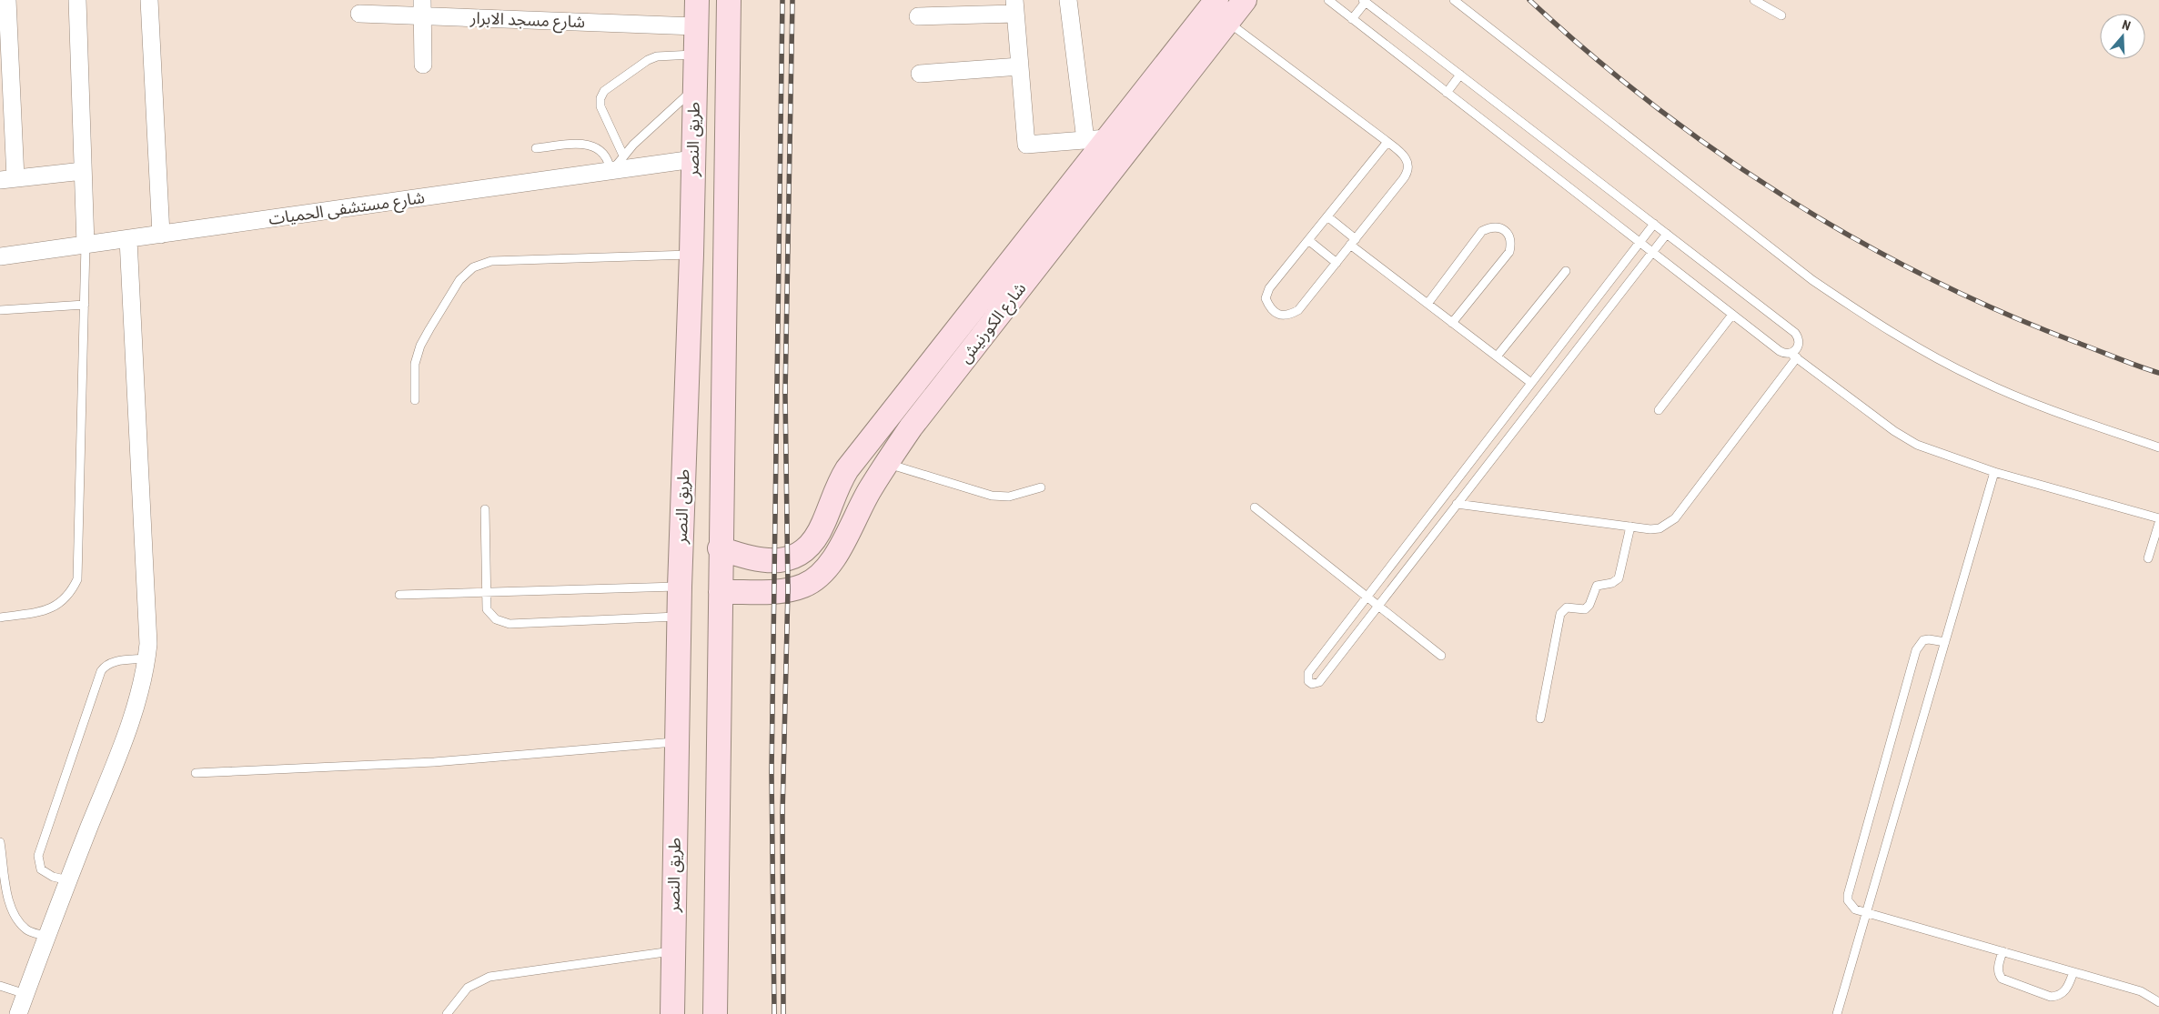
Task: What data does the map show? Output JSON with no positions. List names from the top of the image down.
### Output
{
  "streets": {
    "main road": ["طريق النصر", "شارع الكورنيش"],
    "street": ["شارع مسجد الابرار", "شارع مستشفى الحميات"]
  },
  "crossings": [
    ["شارع مسجد الابرار", "طريق النصر"],
    ["طريق النصر", "شارع مستشفى الحميات"],
    ["طريق النصر", "شارع الكورنيش"]
  ],
  "north": "top"
}
